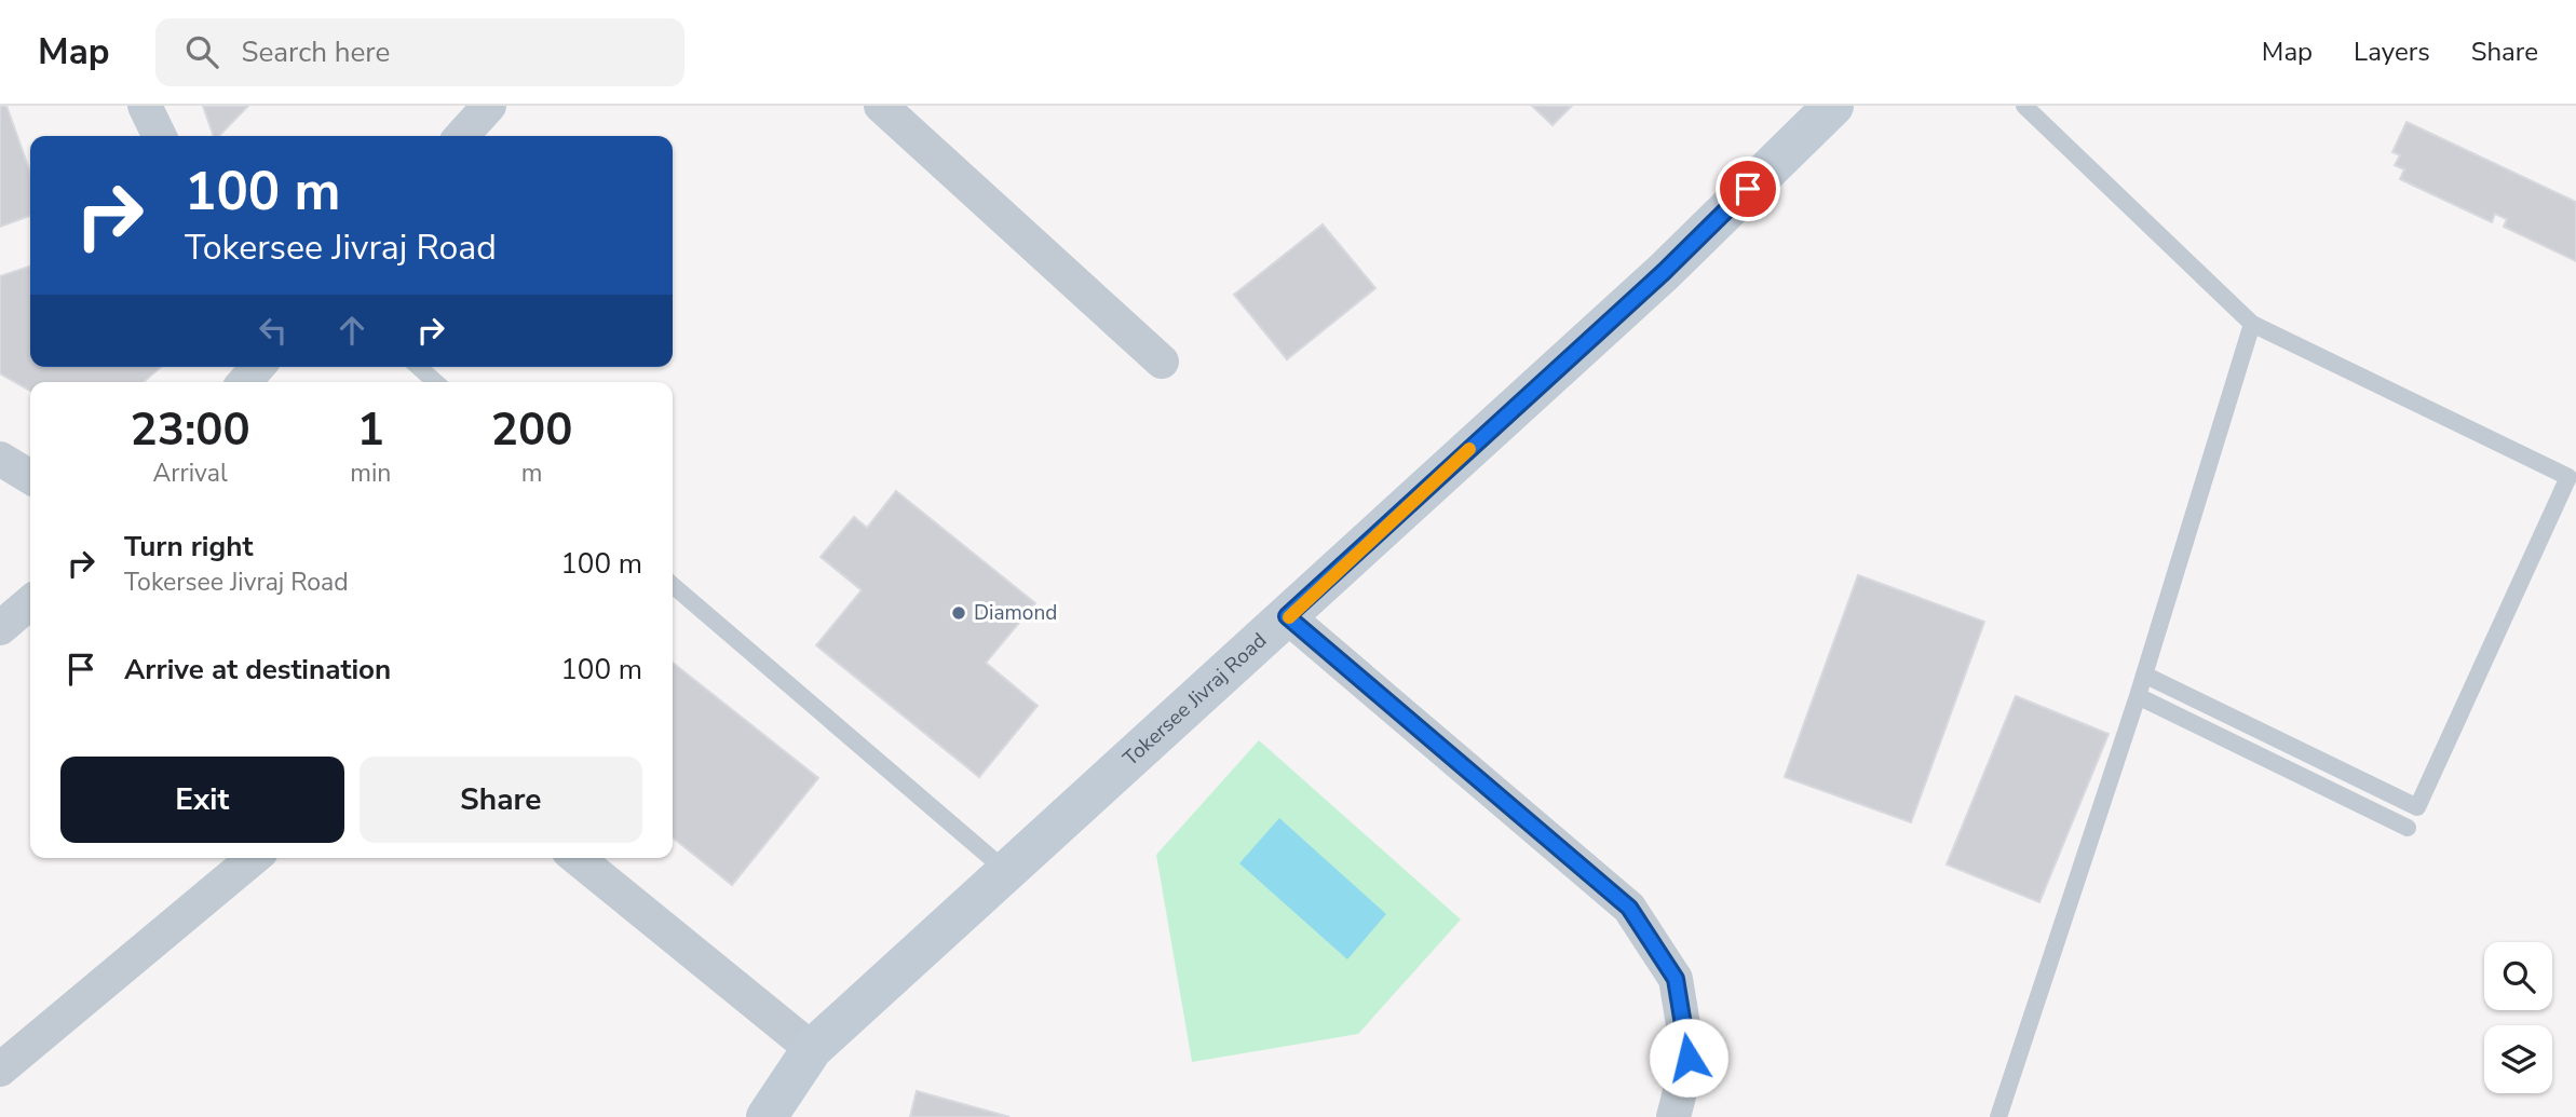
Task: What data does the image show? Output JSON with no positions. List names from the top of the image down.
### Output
{
  "streets": {
    "street": ["Tokersee Jivraj Road"]
  },
  "places": ["Diamond"],
  "page": {
    "header": "Map",
    "search": "Search here",
    "nav": ["Map", "Layers", "Share"],
    "turn": ["100 m", "Tokersee Jivraj Road"],
    "eta": [
      "23:00",
      "Arrival",
      "1",
      "min",
      "200",
      "m"
    ],
    "list": [
      {
        "name": "Turn right",
        "note": "Tokersee Jivraj Road",
        "value": "100 m"
      },
      {
        "name": "Arrive at destination",
        "value": "100 m"
      }
    ],
    "buttons": ["Exit", "Share"]
  }
}
